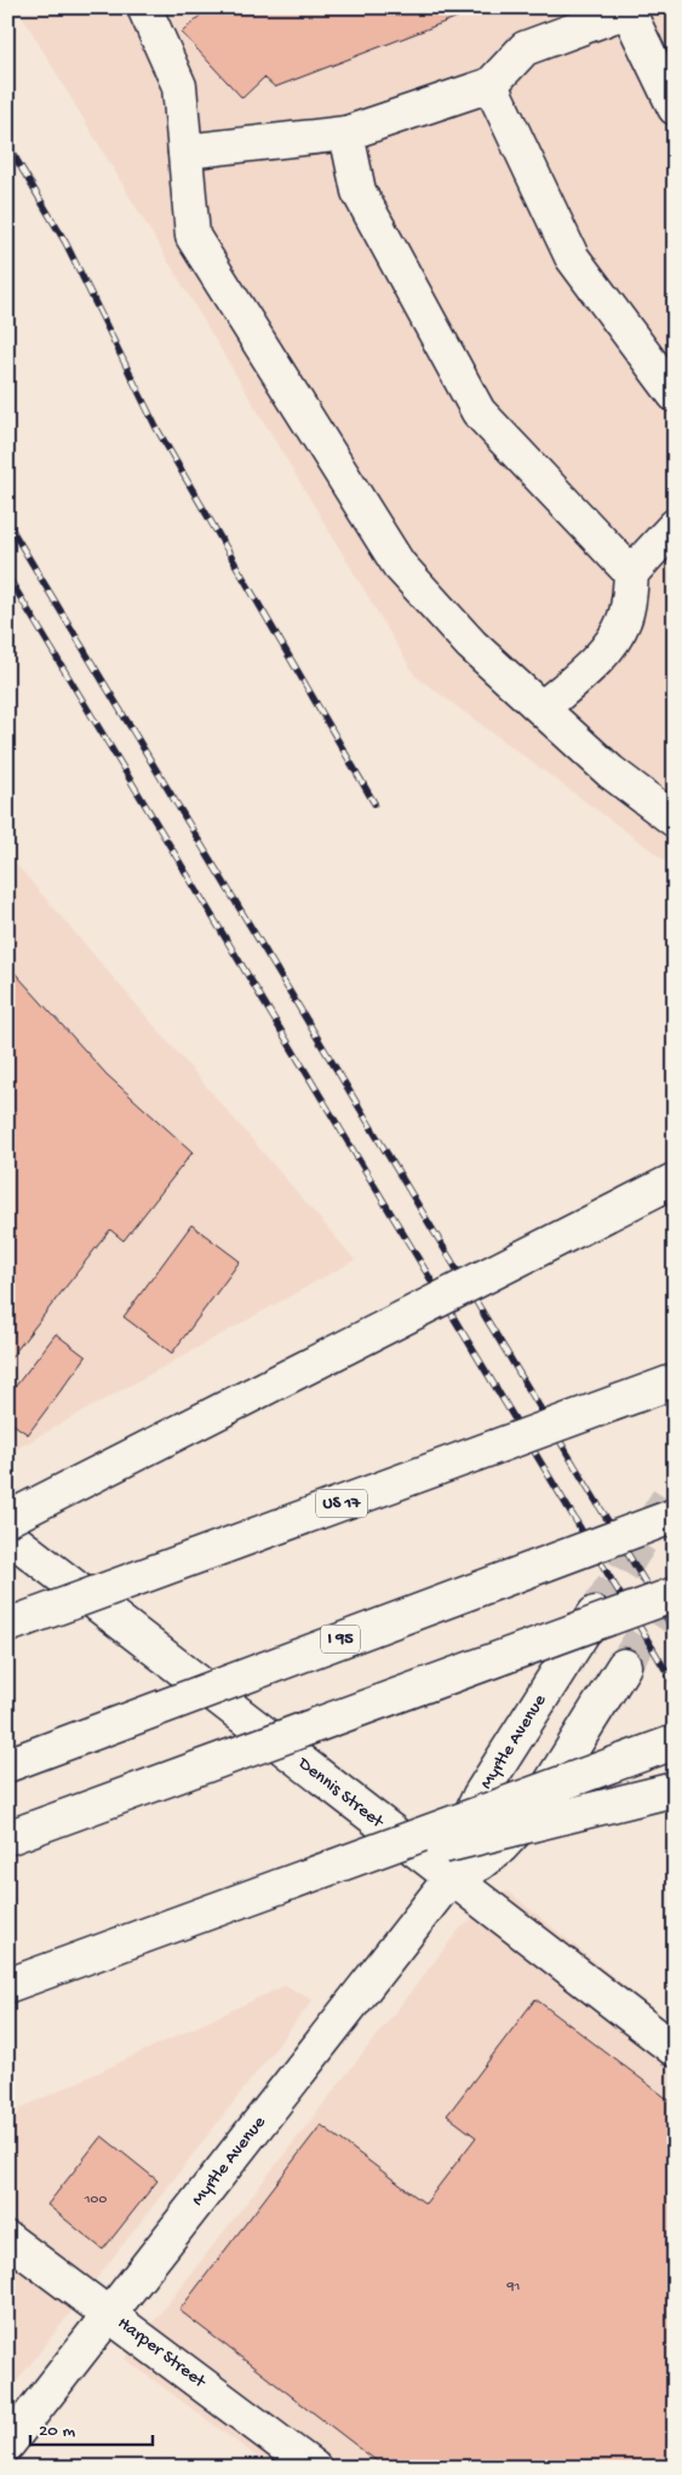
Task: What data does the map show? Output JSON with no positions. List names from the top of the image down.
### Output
{
  "streets": {
    "main road": [
      "US 17",
      "I 95",
      "Myrtle Avenue",
      "Dennis Street",
      "Harper Street"
    ]
  },
  "crossings": [
    ["Myrtle Avenue", "Dennis Street"],
    ["Myrtle Avenue", "Harper Street"]
  ],
  "house_numbers": ["100", "91"],
  "scale_bar": "20 m"
}
